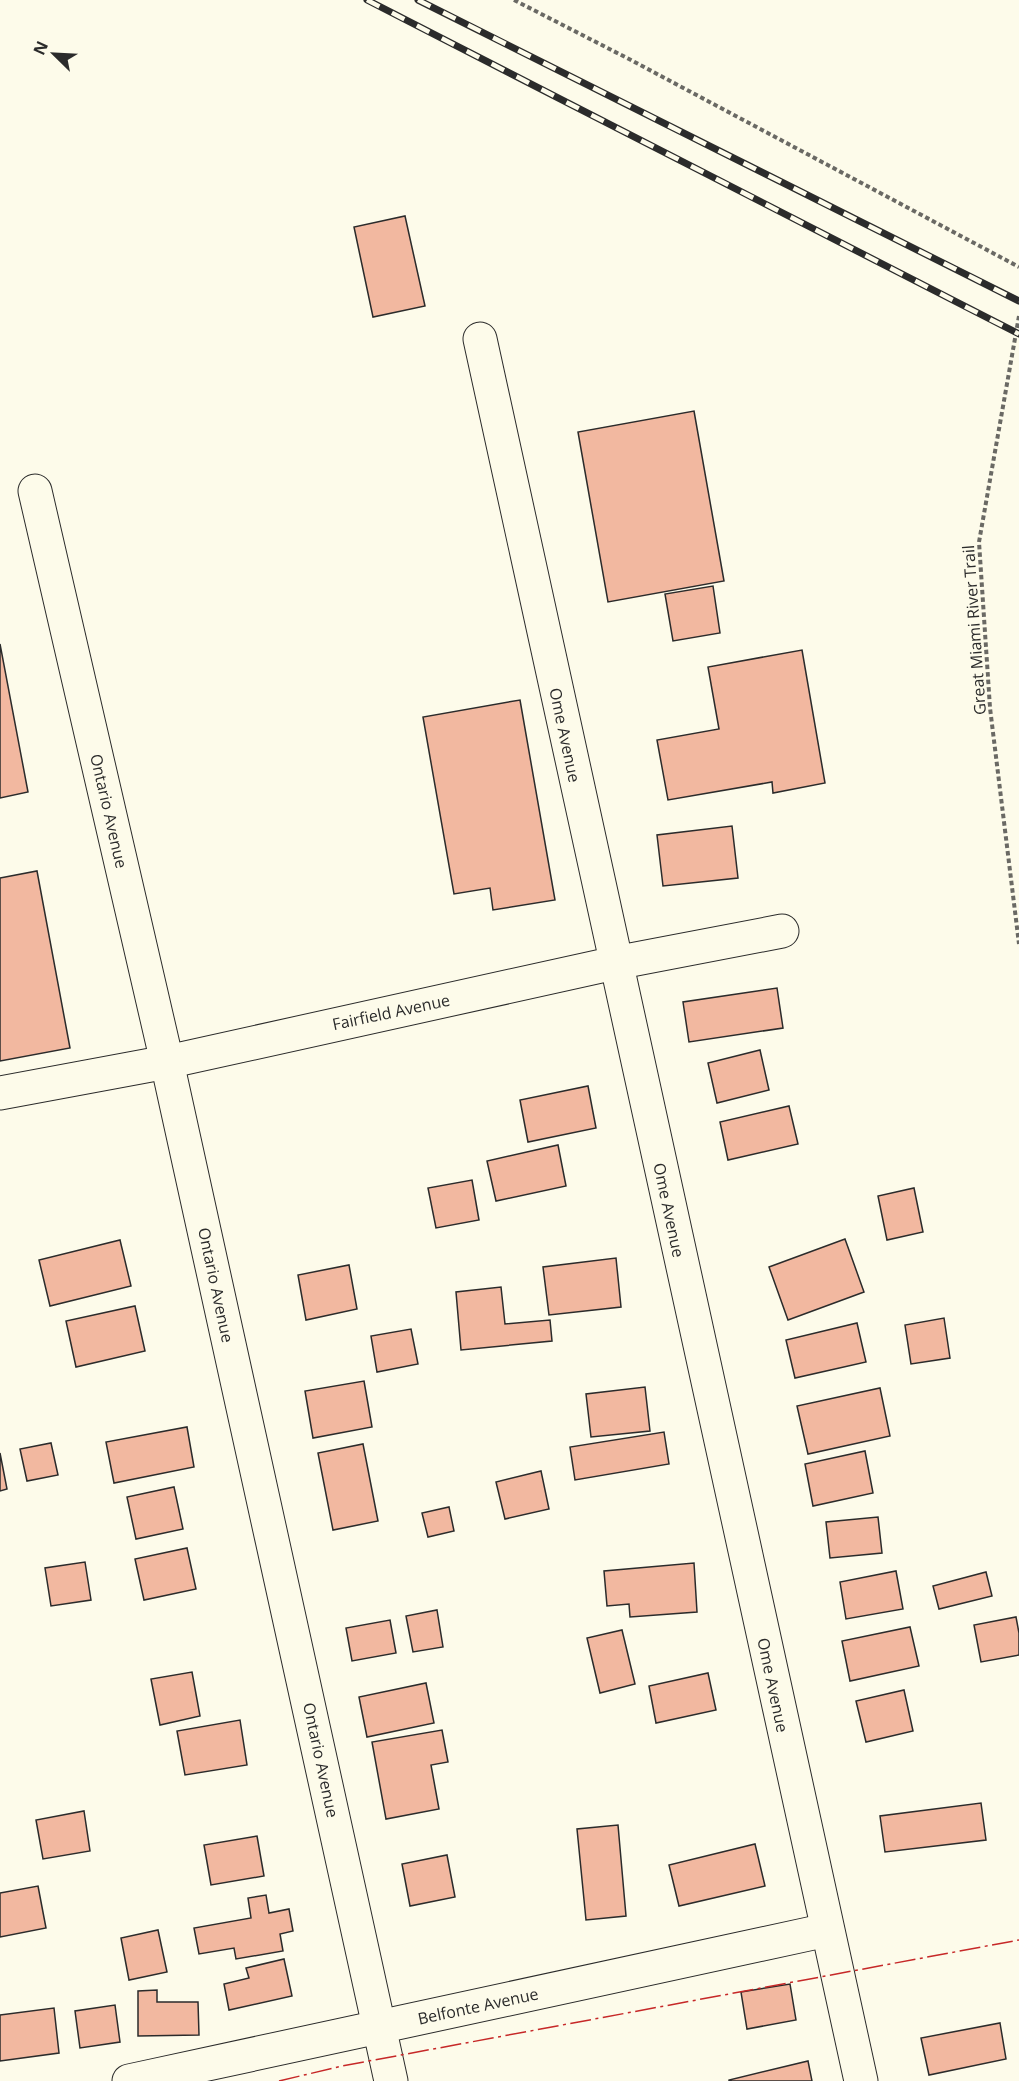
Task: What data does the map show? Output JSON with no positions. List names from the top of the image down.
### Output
{
  "streets": {
    "street": [
      "Ome Avenue",
      "Ontario Avenue",
      "Fairfield Avenue",
      "Belfonte Avenue"
    ],
    "path": ["Great Miami River Trail"]
  },
  "crossings": [
    ["Ome Avenue", "Fairfield Avenue"],
    ["Ome Avenue", "Belfonte Avenue"],
    ["Ontario Avenue", "Fairfield Avenue"],
    ["Ontario Avenue", "Belfonte Avenue"]
  ],
  "north": "top left"
}
